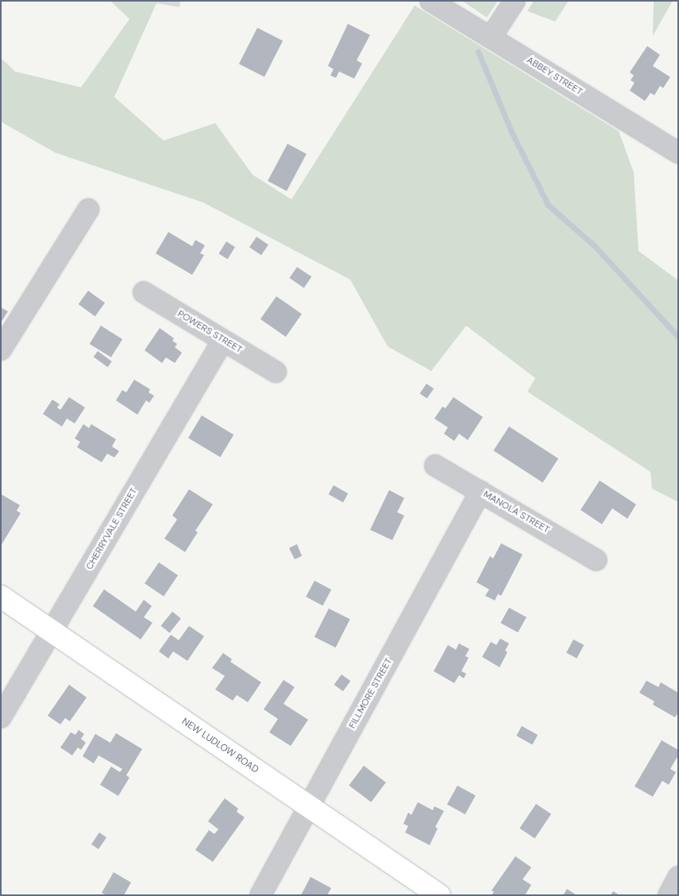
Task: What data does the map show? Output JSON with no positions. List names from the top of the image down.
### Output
{
  "streets": {
    "main road": ["NEW LUDLOW ROAD"],
    "street": [
      "ABBEY STREET",
      "POWERS STREET",
      "MANOLA STREET",
      "CHERRYVALE STREET",
      "FILLMORE STREET"
    ]
  },
  "crossings": [
    ["POWERS STREET", "CHERRYVALE STREET"],
    ["MANOLA STREET", "FILLMORE STREET"],
    ["CHERRYVALE STREET", "NEW LUDLOW ROAD"],
    ["FILLMORE STREET", "NEW LUDLOW ROAD"]
  ]
}
